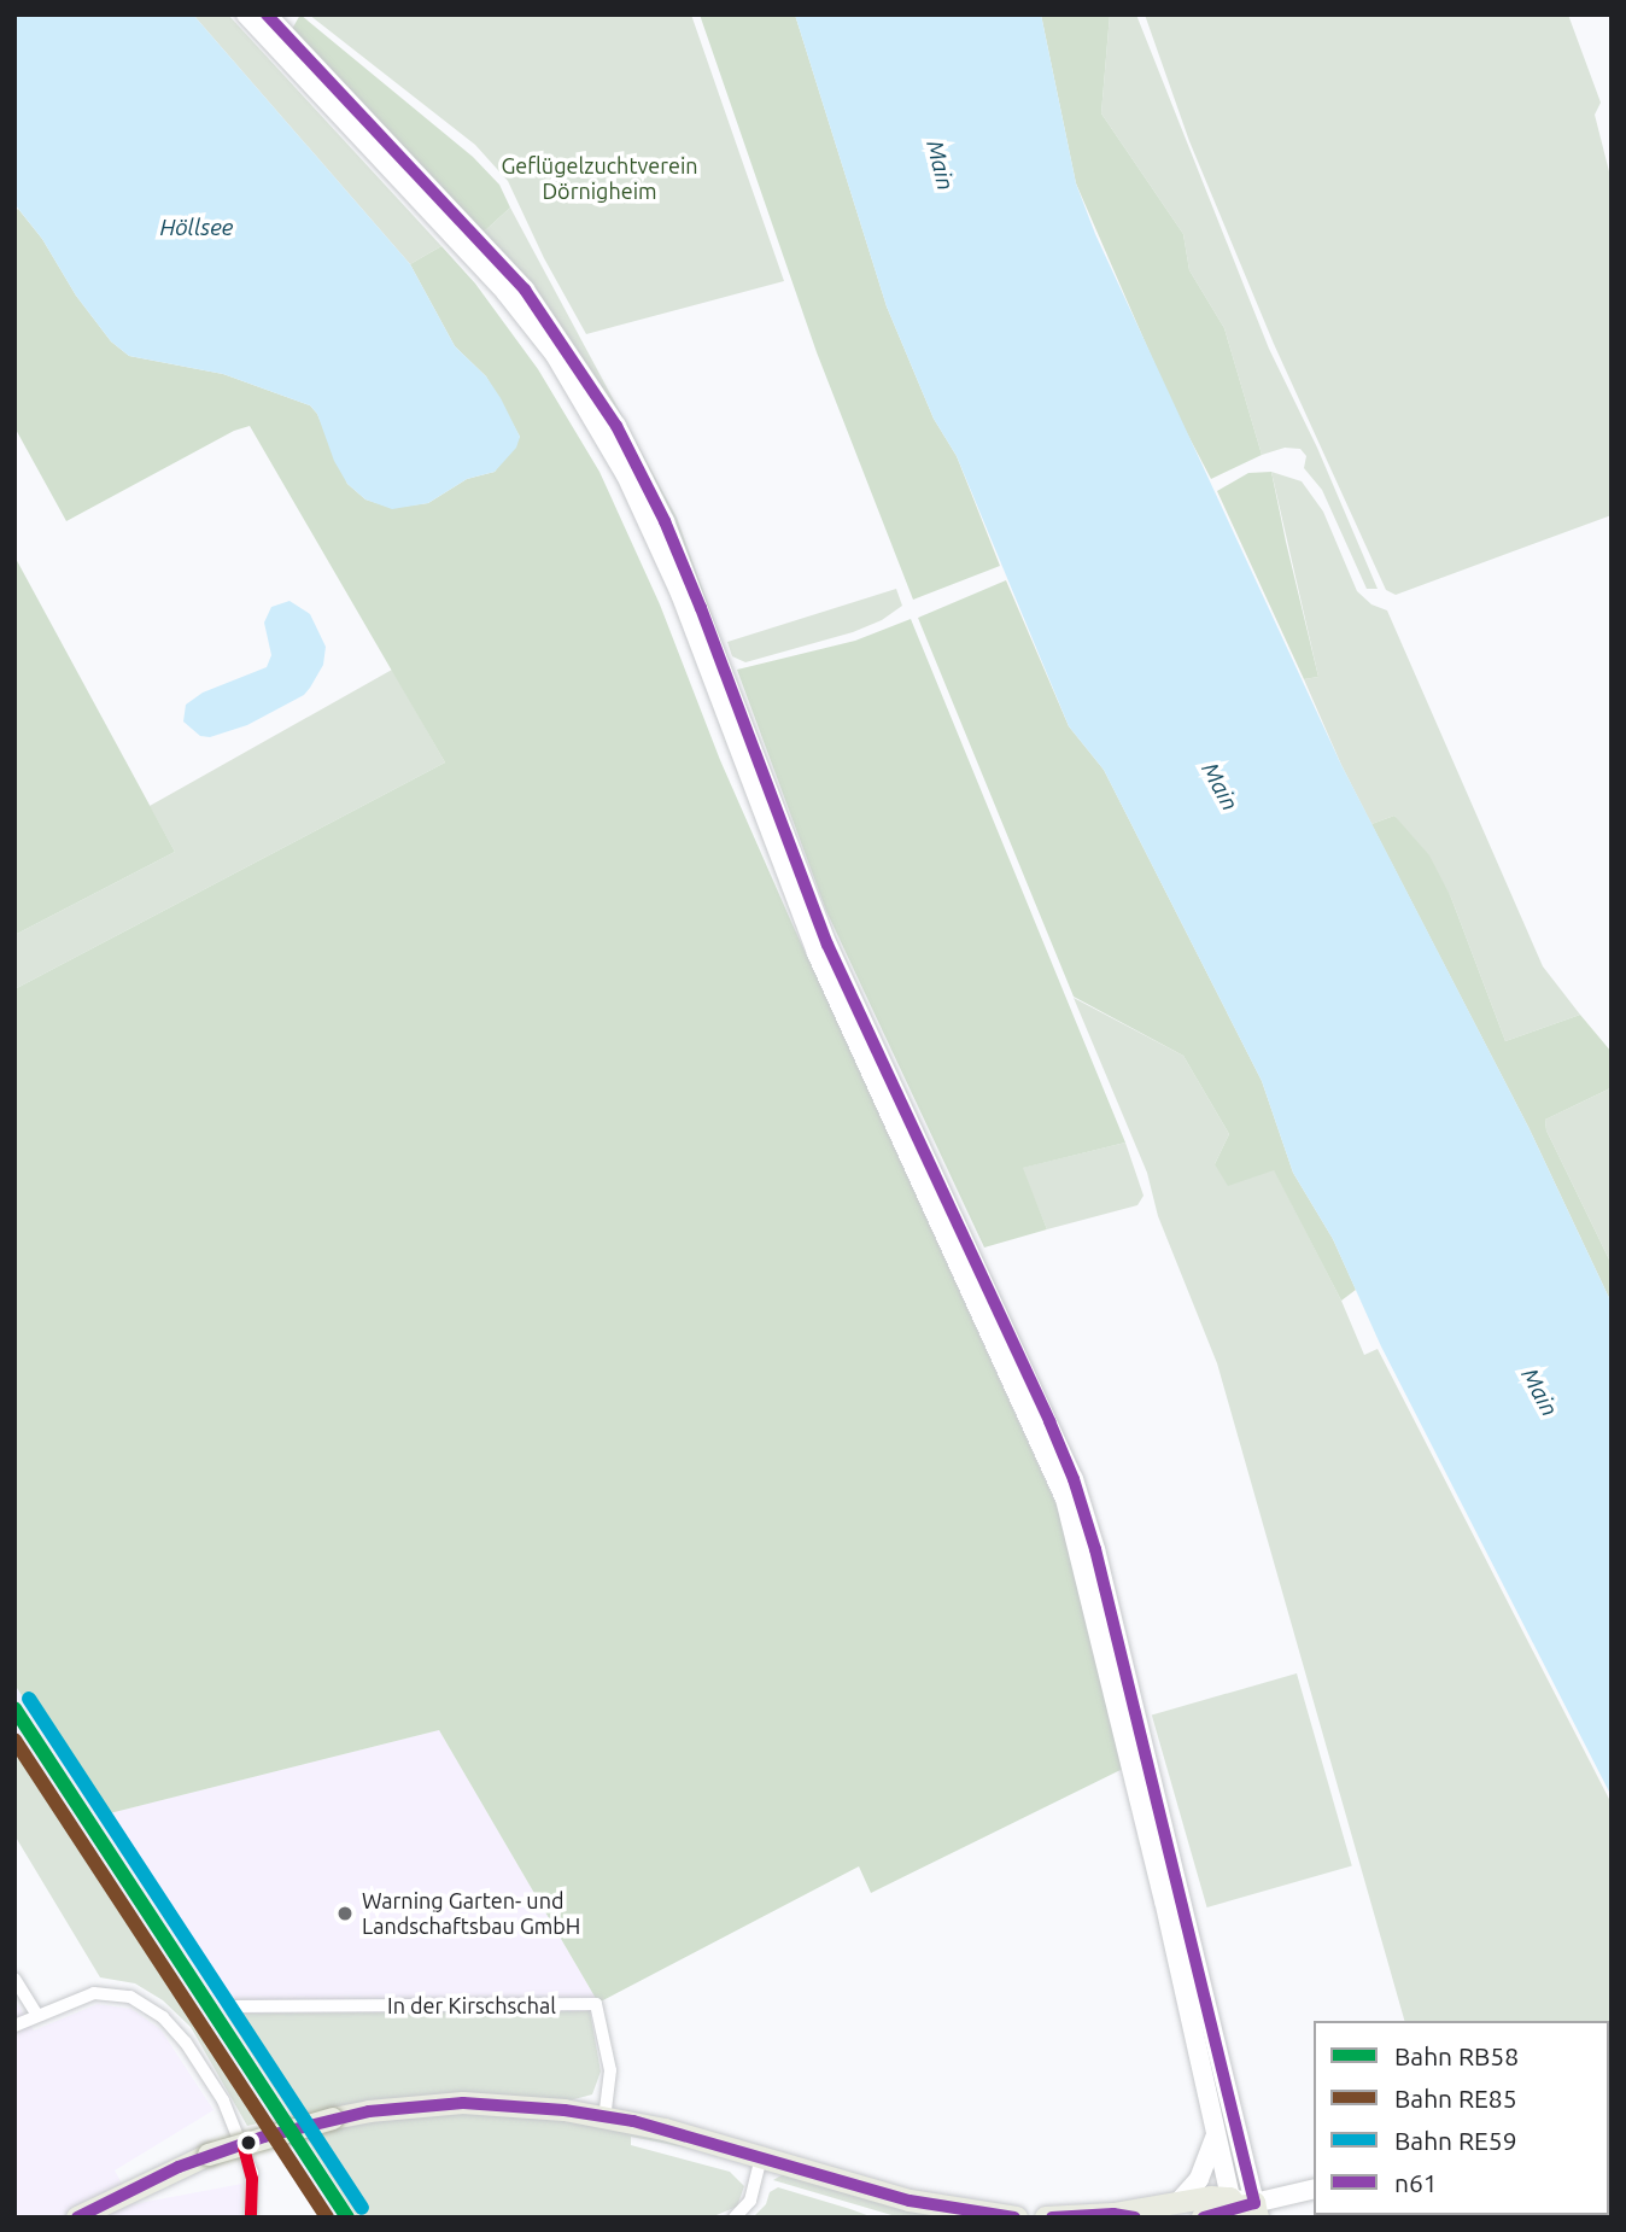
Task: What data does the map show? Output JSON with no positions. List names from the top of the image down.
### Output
{
  "streets": {
    "street": ["In der Kirschschal"]
  },
  "water": ["Main", "Höllsee"],
  "parks": ["Geflügelzuchtverein Dörnigheim"],
  "places": ["Warning Garten- und Landschaftsbau GmbH"],
  "lines": [
    "transit line n61",
    "rail line RE59",
    "rail line RB58",
    "rail line RE85"
  ],
  "legend": [
    "Bahn RB58",
    "Bahn RE85",
    "Bahn RE59",
    "n61"
  ]
}
